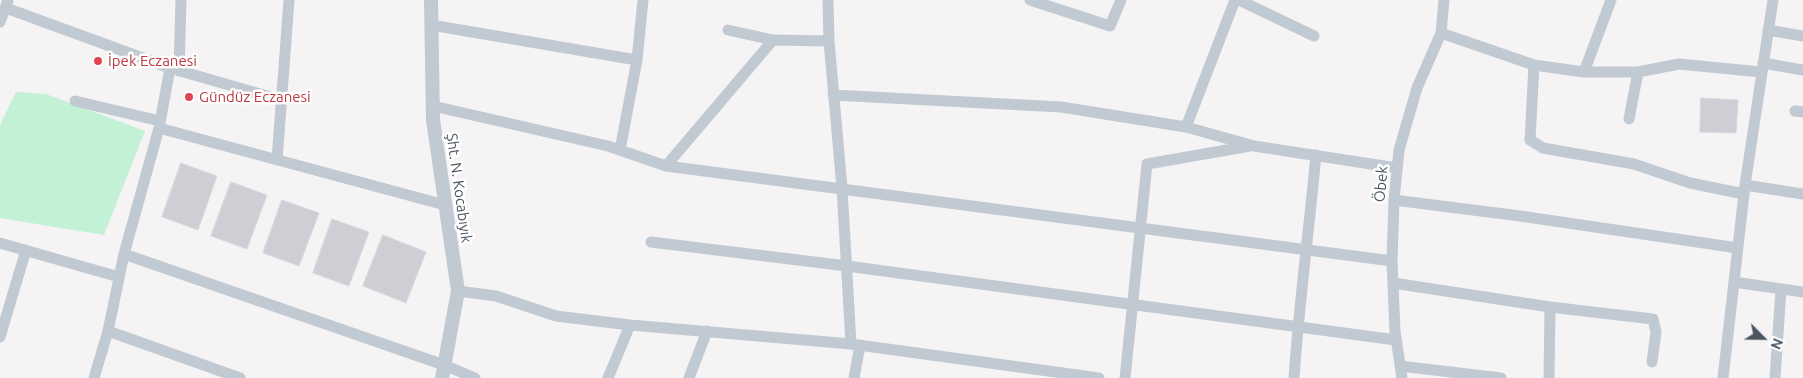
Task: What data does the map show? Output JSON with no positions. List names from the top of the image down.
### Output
{
  "streets": {
    "street": ["Öbek", "Şht. N. Kocabıyık"]
  },
  "places": ["İpek Eczanesi", "Gündüz Eczanesi"],
  "north": "bottom right"
}
